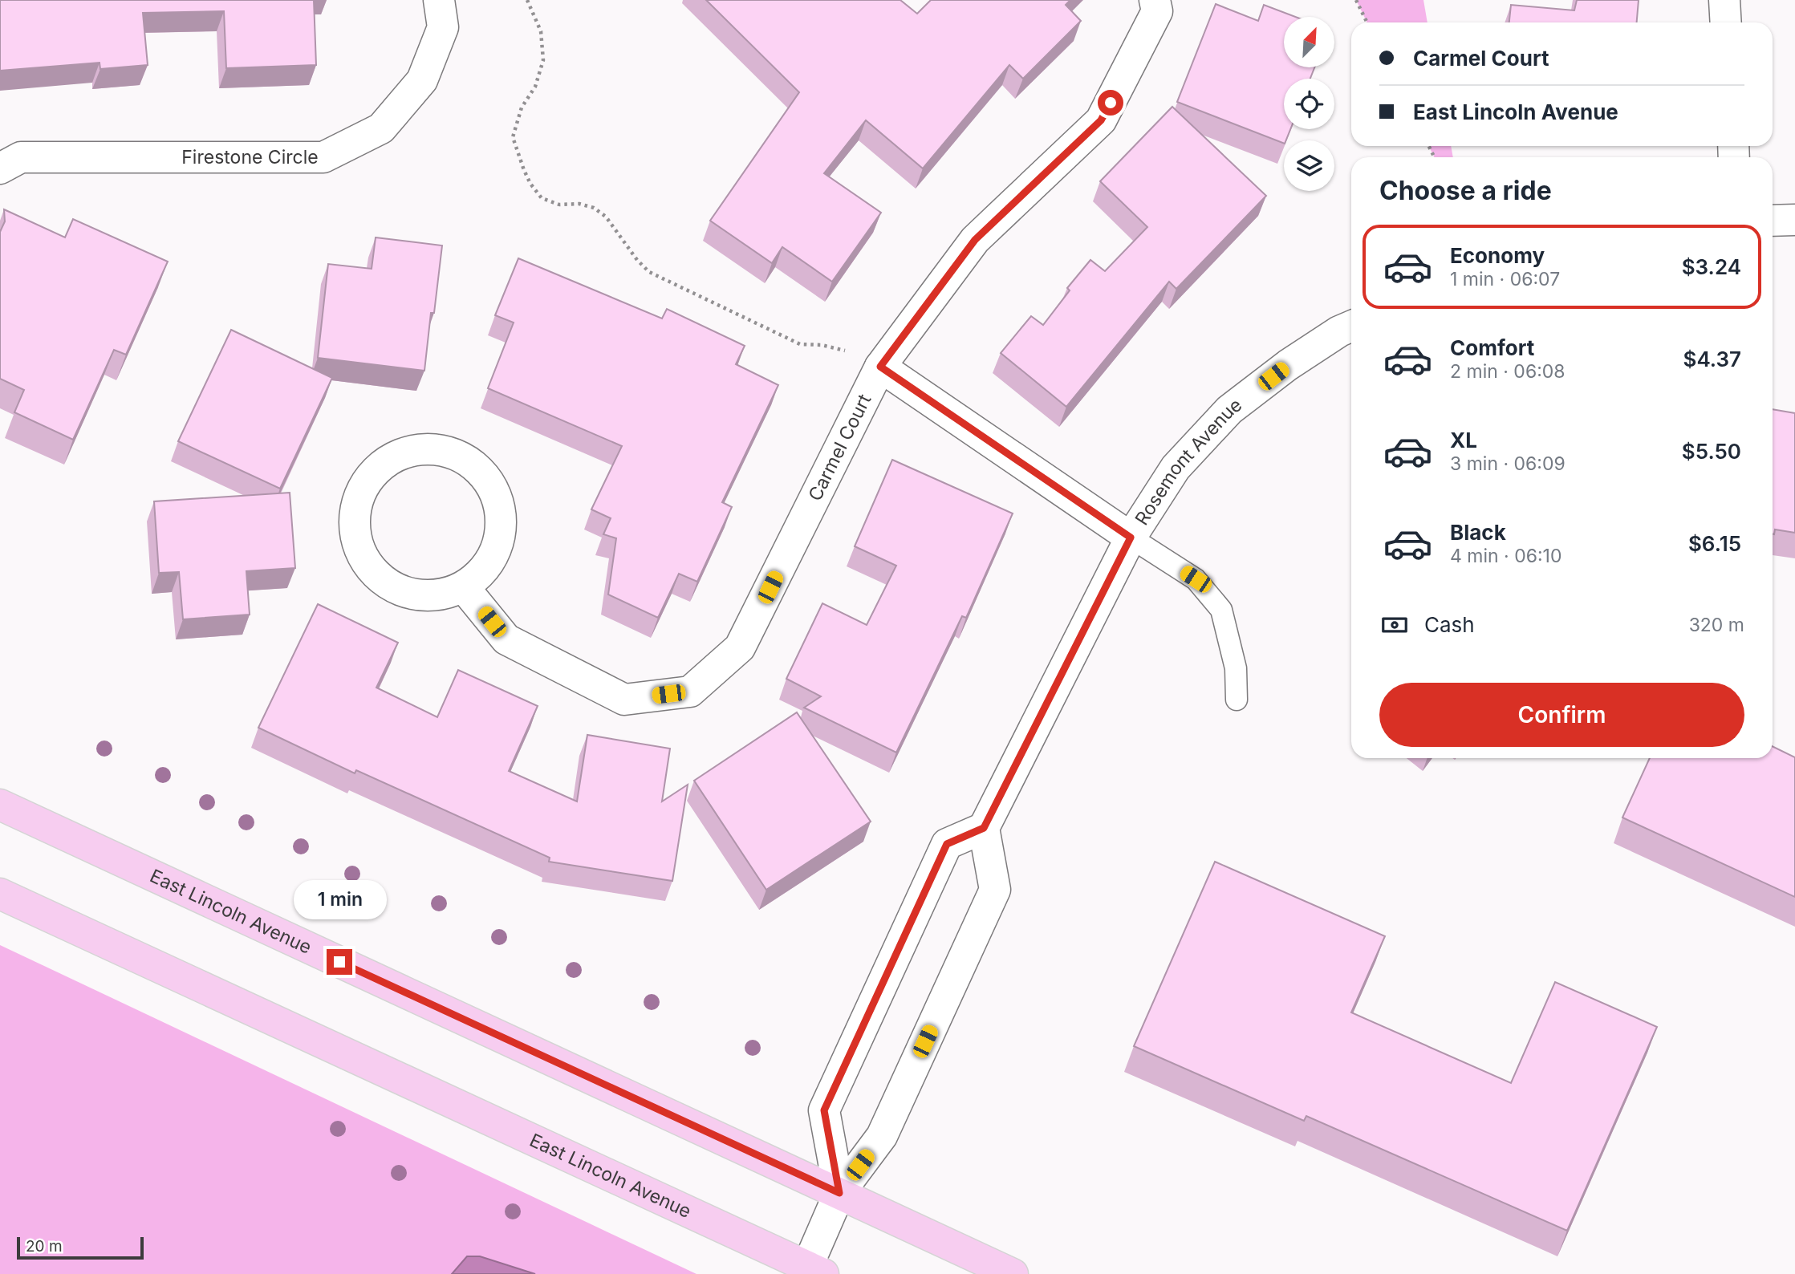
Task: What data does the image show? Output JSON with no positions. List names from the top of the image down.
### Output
{
  "streets": {
    "main road": ["East Lincoln Avenue"],
    "street": ["Firestone Circle", "Carmel Court", "Rosemont Avenue"]
  },
  "scale_bar": "20 m",
  "north": "top right",
  "page": {
    "banner": ["Carmel Court", "East Lincoln Avenue"],
    "heading": "Choose a ride",
    "list": [
      {
        "name": "Economy",
        "note": "1 min · 06:07",
        "value": "$3.24"
      },
      {
        "name": "Comfort",
        "note": "2 min · 06:08",
        "value": "$4.37"
      },
      {
        "name": "XL",
        "note": "3 min · 06:09",
        "value": "$5.50"
      },
      {
        "name": "Black",
        "note": "4 min · 06:10",
        "value": "$6.15"
      }
    ],
    "pay": ["Cash", "320 m"],
    "buttons": "Confirm",
    "bubble": "1 min",
    "scale": "20 m"
  }
}
